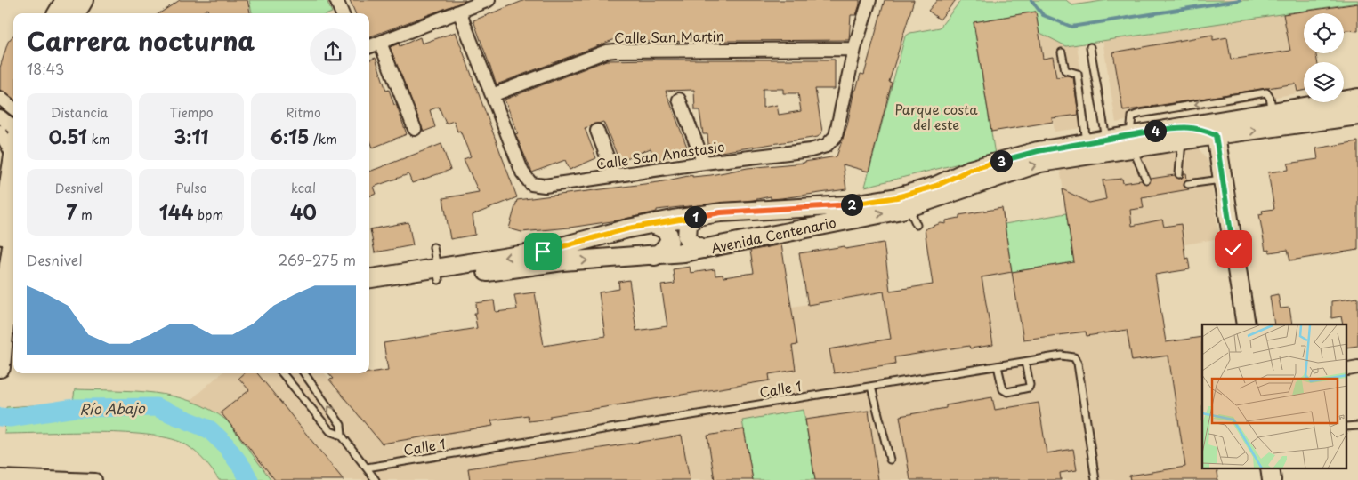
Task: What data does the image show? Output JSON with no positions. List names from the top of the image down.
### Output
{
  "streets": {
    "main road": ["Avenida Centenario"],
    "street": ["Calle San Martin", "Calle San Anastasio"],
    "lane": ["Calle 1"]
  },
  "crossings": [
    ["Calle San Martin", "Calle San Anastasio"]
  ],
  "water": ["Río Abajo"],
  "parks": ["Parque costa del este"],
  "page": {
    "heading": ["Carrera nocturna", "18:43"],
    "stats": [
      ["Distancia", "0.51 km"],
      ["Tiempo", "3:11"],
      ["Ritmo", "6:15 /km"],
      ["Desnivel", "7 m"],
      ["Pulso", "144 bpm"],
      ["kcal", "40"]
    ],
    "pins": [
      "4",
      "3",
      "2",
      "1"
    ],
    "chart": ["Desnivel", "269–275 m"]
  }
}
